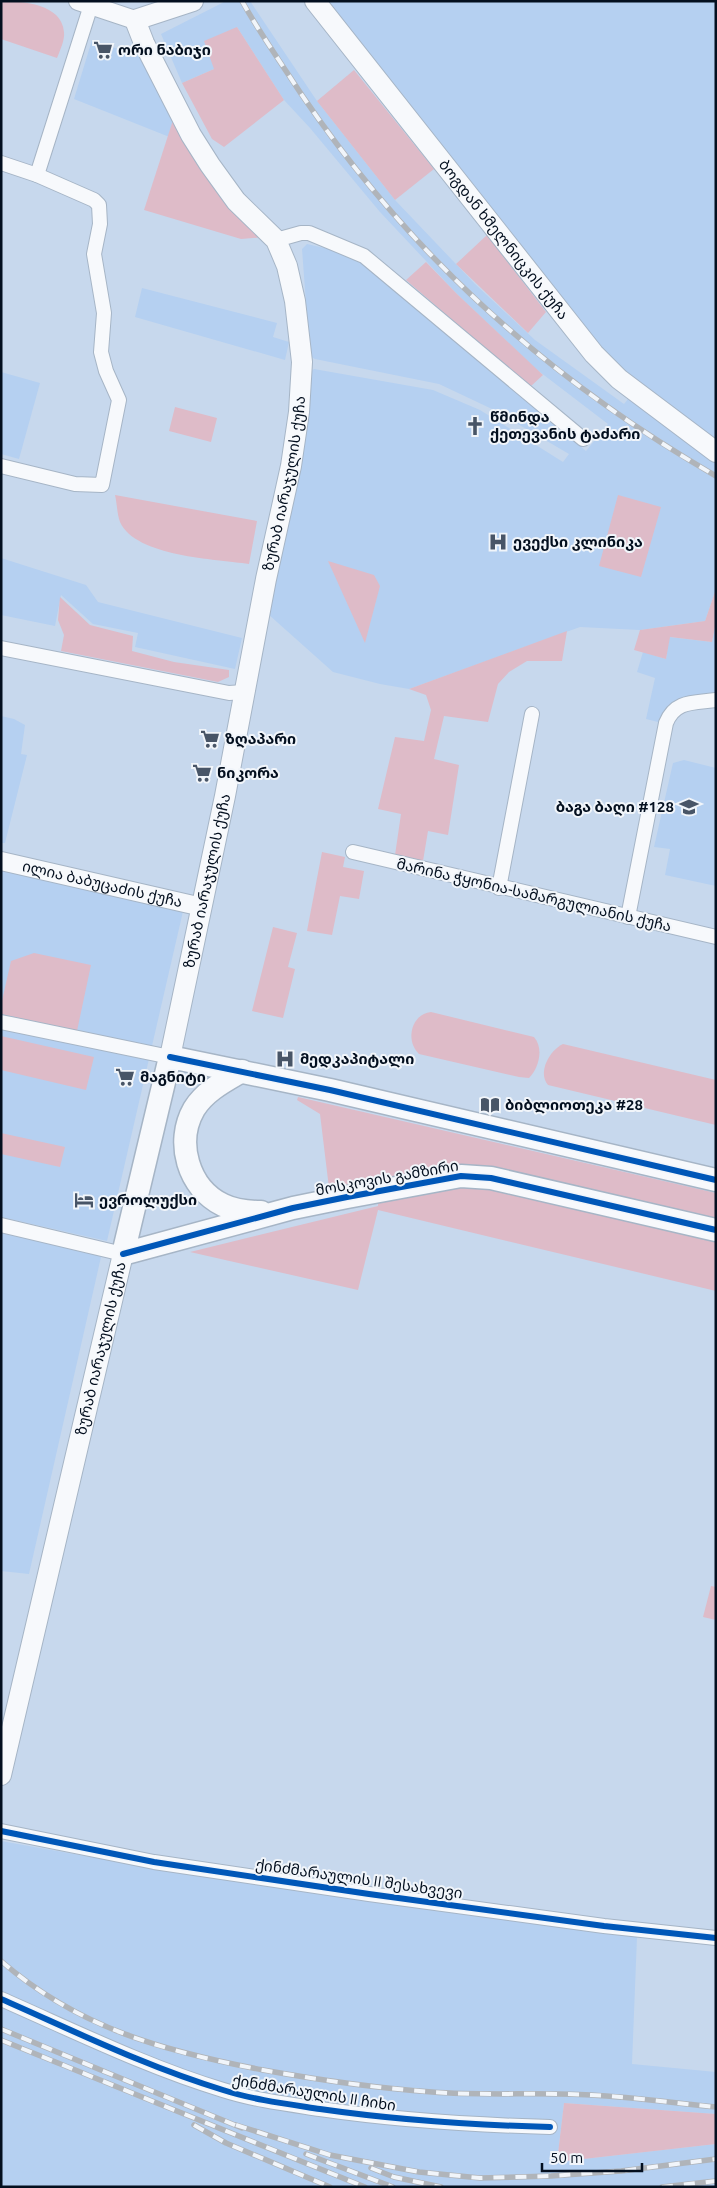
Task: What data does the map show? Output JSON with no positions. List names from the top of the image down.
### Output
{
  "streets": {
    "main road": ["ბოგდან ხმელნიცკის ქუჩა", "ზურაბ იარაჯულის ქუჩა", "მოსკოვის გამზირი"],
    "street": [
      "ილია ბაბუცაძის ქუჩა",
      "მარინა ჭყონია-სამარგულიანის ქუჩა",
      "ქინძმარაულის II შესახვევი",
      "ქინძმარაულის II ჩიხი"
    ]
  },
  "crossings": [
    ["ზურაბ იარაჯულის ქუჩა", "ილია ბაბუცაძის ქუჩა"],
    ["ზურაბ იარაჯულის ქუჩა", "მოსკოვის გამზირი"]
  ],
  "places": {
    "supermarket": [
      "ორი ნაბიჯი",
      "ზღაპარი",
      "ნიკორა",
      "მაგნიტი"
    ],
    "church": ["წმინდა ქეთევანის ტაძარი"],
    "hospital": ["ევექსი კლინიკა", "მედკაპიტალი"],
    "school or university": ["ბაგა ბაღი #128"],
    "library": ["ბიბლიოთეკა #28"],
    "hotel": ["ევროლუქსი"]
  },
  "scale_bar": "50 m"
}
